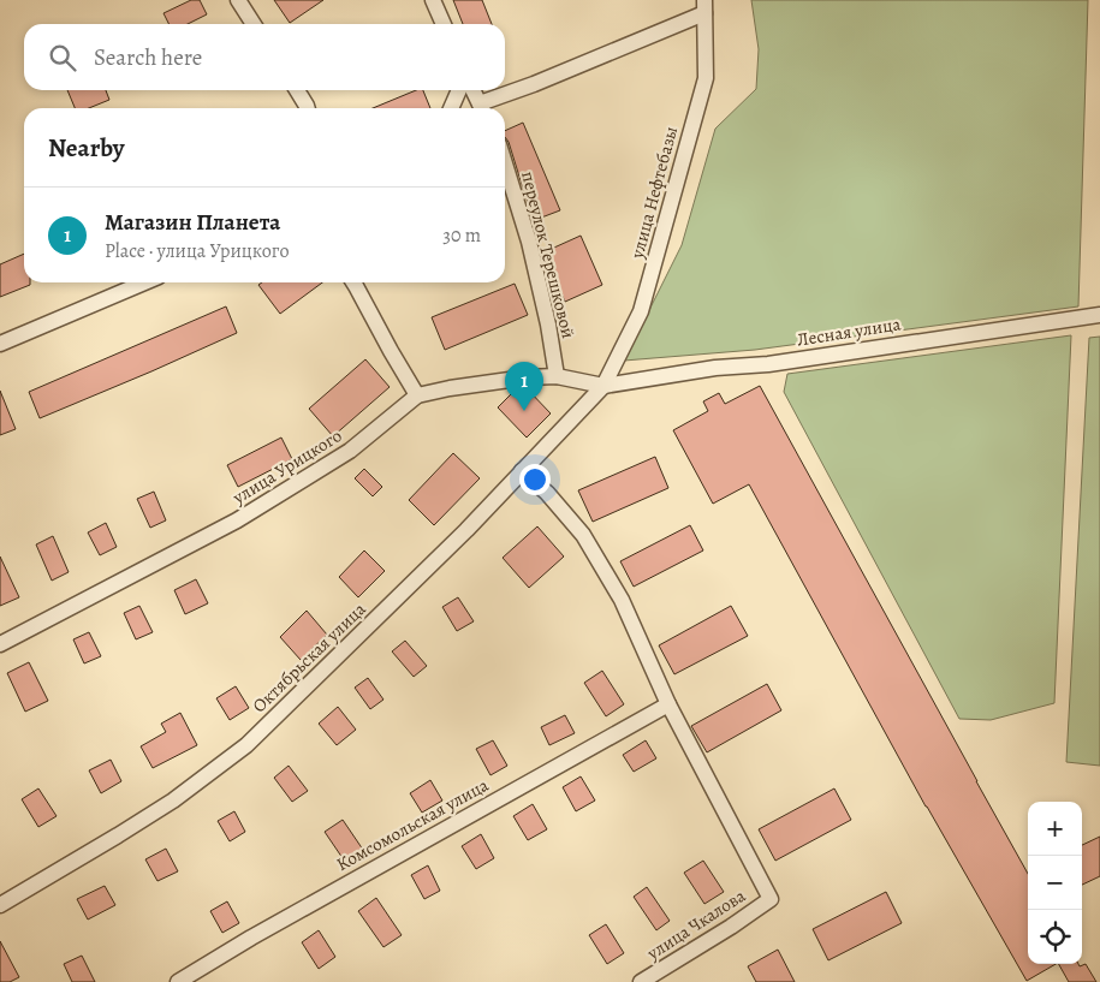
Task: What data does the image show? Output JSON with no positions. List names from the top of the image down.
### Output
{
  "streets": {
    "street": [
      "улица Нефтебазы",
      "переулок Терешковой",
      "Лесная улица",
      "улица Урицкого",
      "Октябрьская улица",
      "Комсомольская улица",
      "улица Чкалова"
    ]
  },
  "crossings": [
    ["улица Нефтебазы", "Лесная улица"],
    ["улица Нефтебазы", "улица Урицкого"],
    ["улица Нефтебазы", "Октябрьская улица"],
    ["переулок Терешковой", "улица Урицкого"],
    ["Лесная улица", "улица Урицкого"],
    ["Лесная улица", "Октябрьская улица"],
    ["улица Урицкого", "Октябрьская улица"],
    ["Комсомольская улица", "улица Чкалова"]
  ],
  "page": {
    "search": "Search here",
    "heading": "Nearby",
    "list": [
      {
        "mark": "1",
        "name": "Магазин Планета",
        "note": "Place · улица Урицкого",
        "value": "30 m"
      }
    ],
    "pins": "1",
    "map_buttons": ["+", "−"]
  }
}
